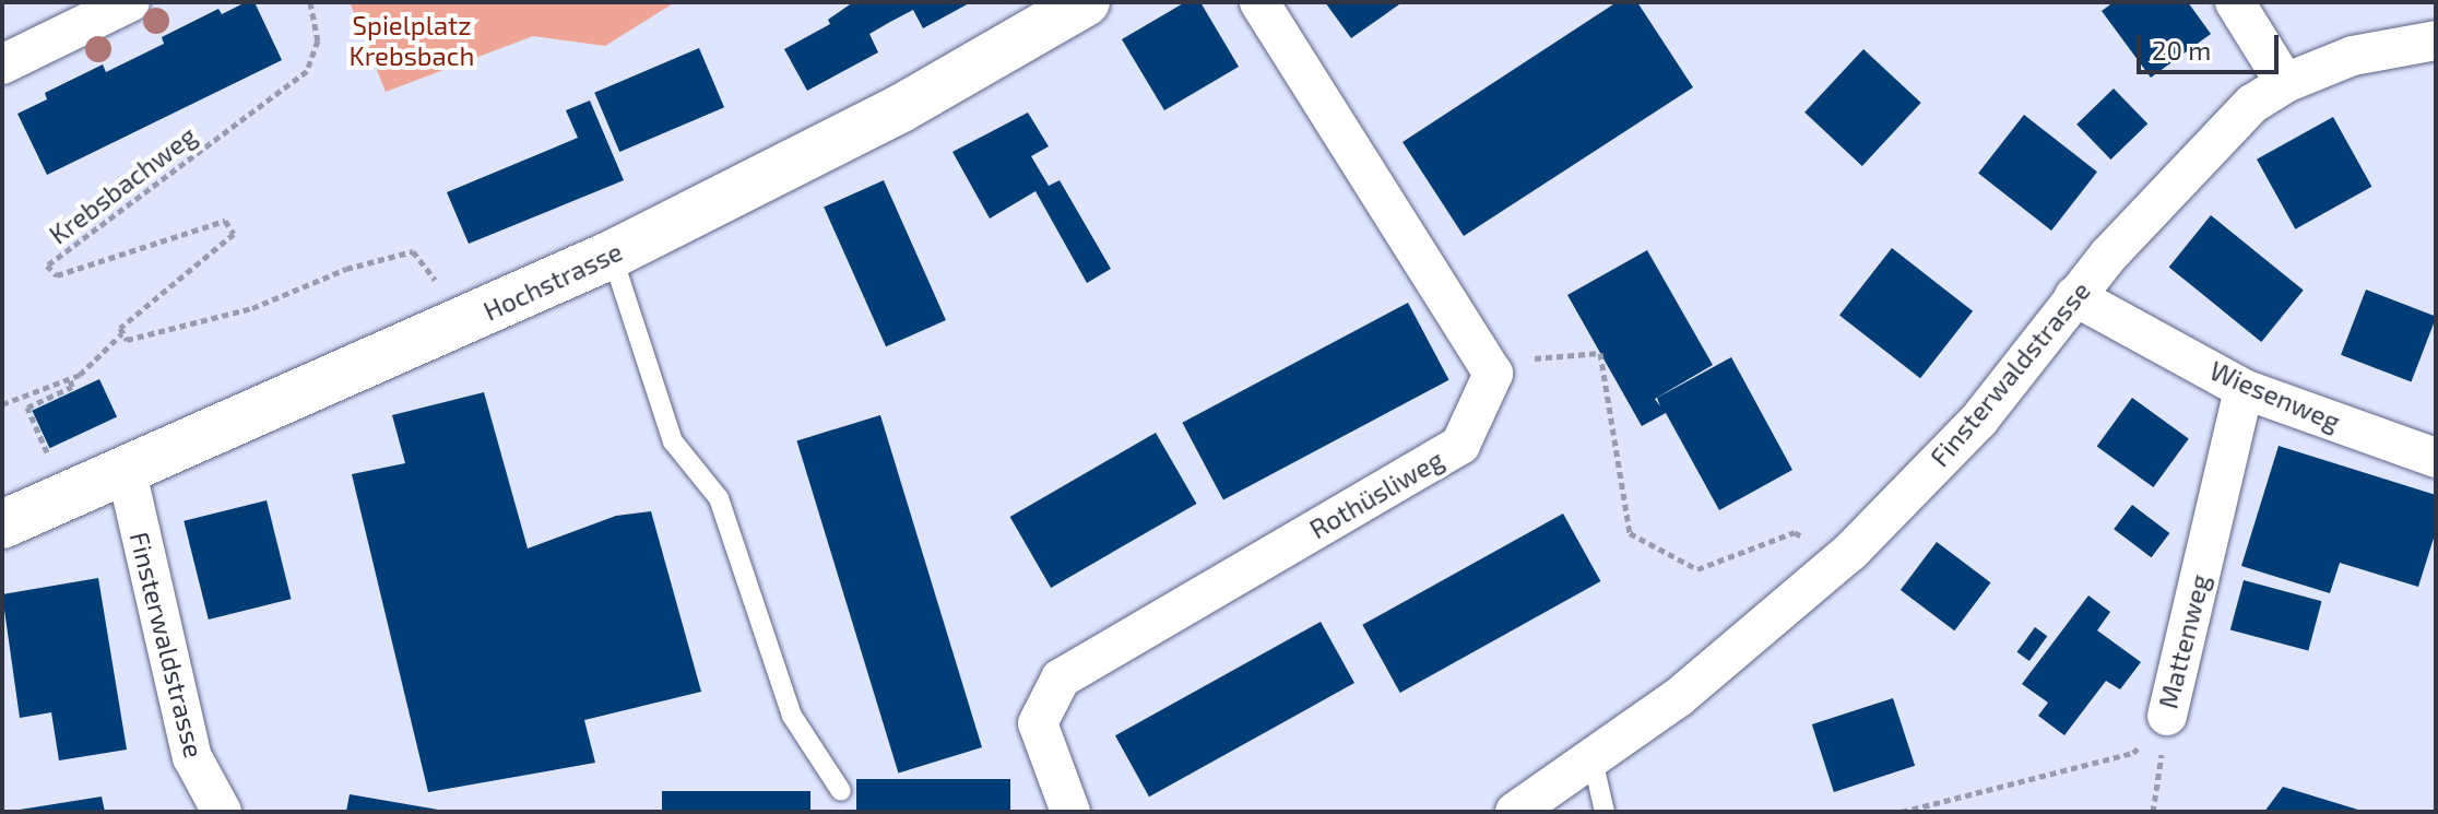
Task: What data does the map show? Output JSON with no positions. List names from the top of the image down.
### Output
{
  "streets": {
    "street": [
      "Hochstrasse",
      "Finsterwaldstrasse",
      "Wiesenweg",
      "Rothüsliweg",
      "Mattenweg"
    ],
    "path": ["Krebsbachweg"]
  },
  "crossings": [
    ["Hochstrasse", "Finsterwaldstrasse"],
    ["Finsterwaldstrasse", "Wiesenweg"],
    ["Wiesenweg", "Mattenweg"]
  ],
  "parks": ["Spielplatz Krebsbach"],
  "scale_bar": "20 m"
}
